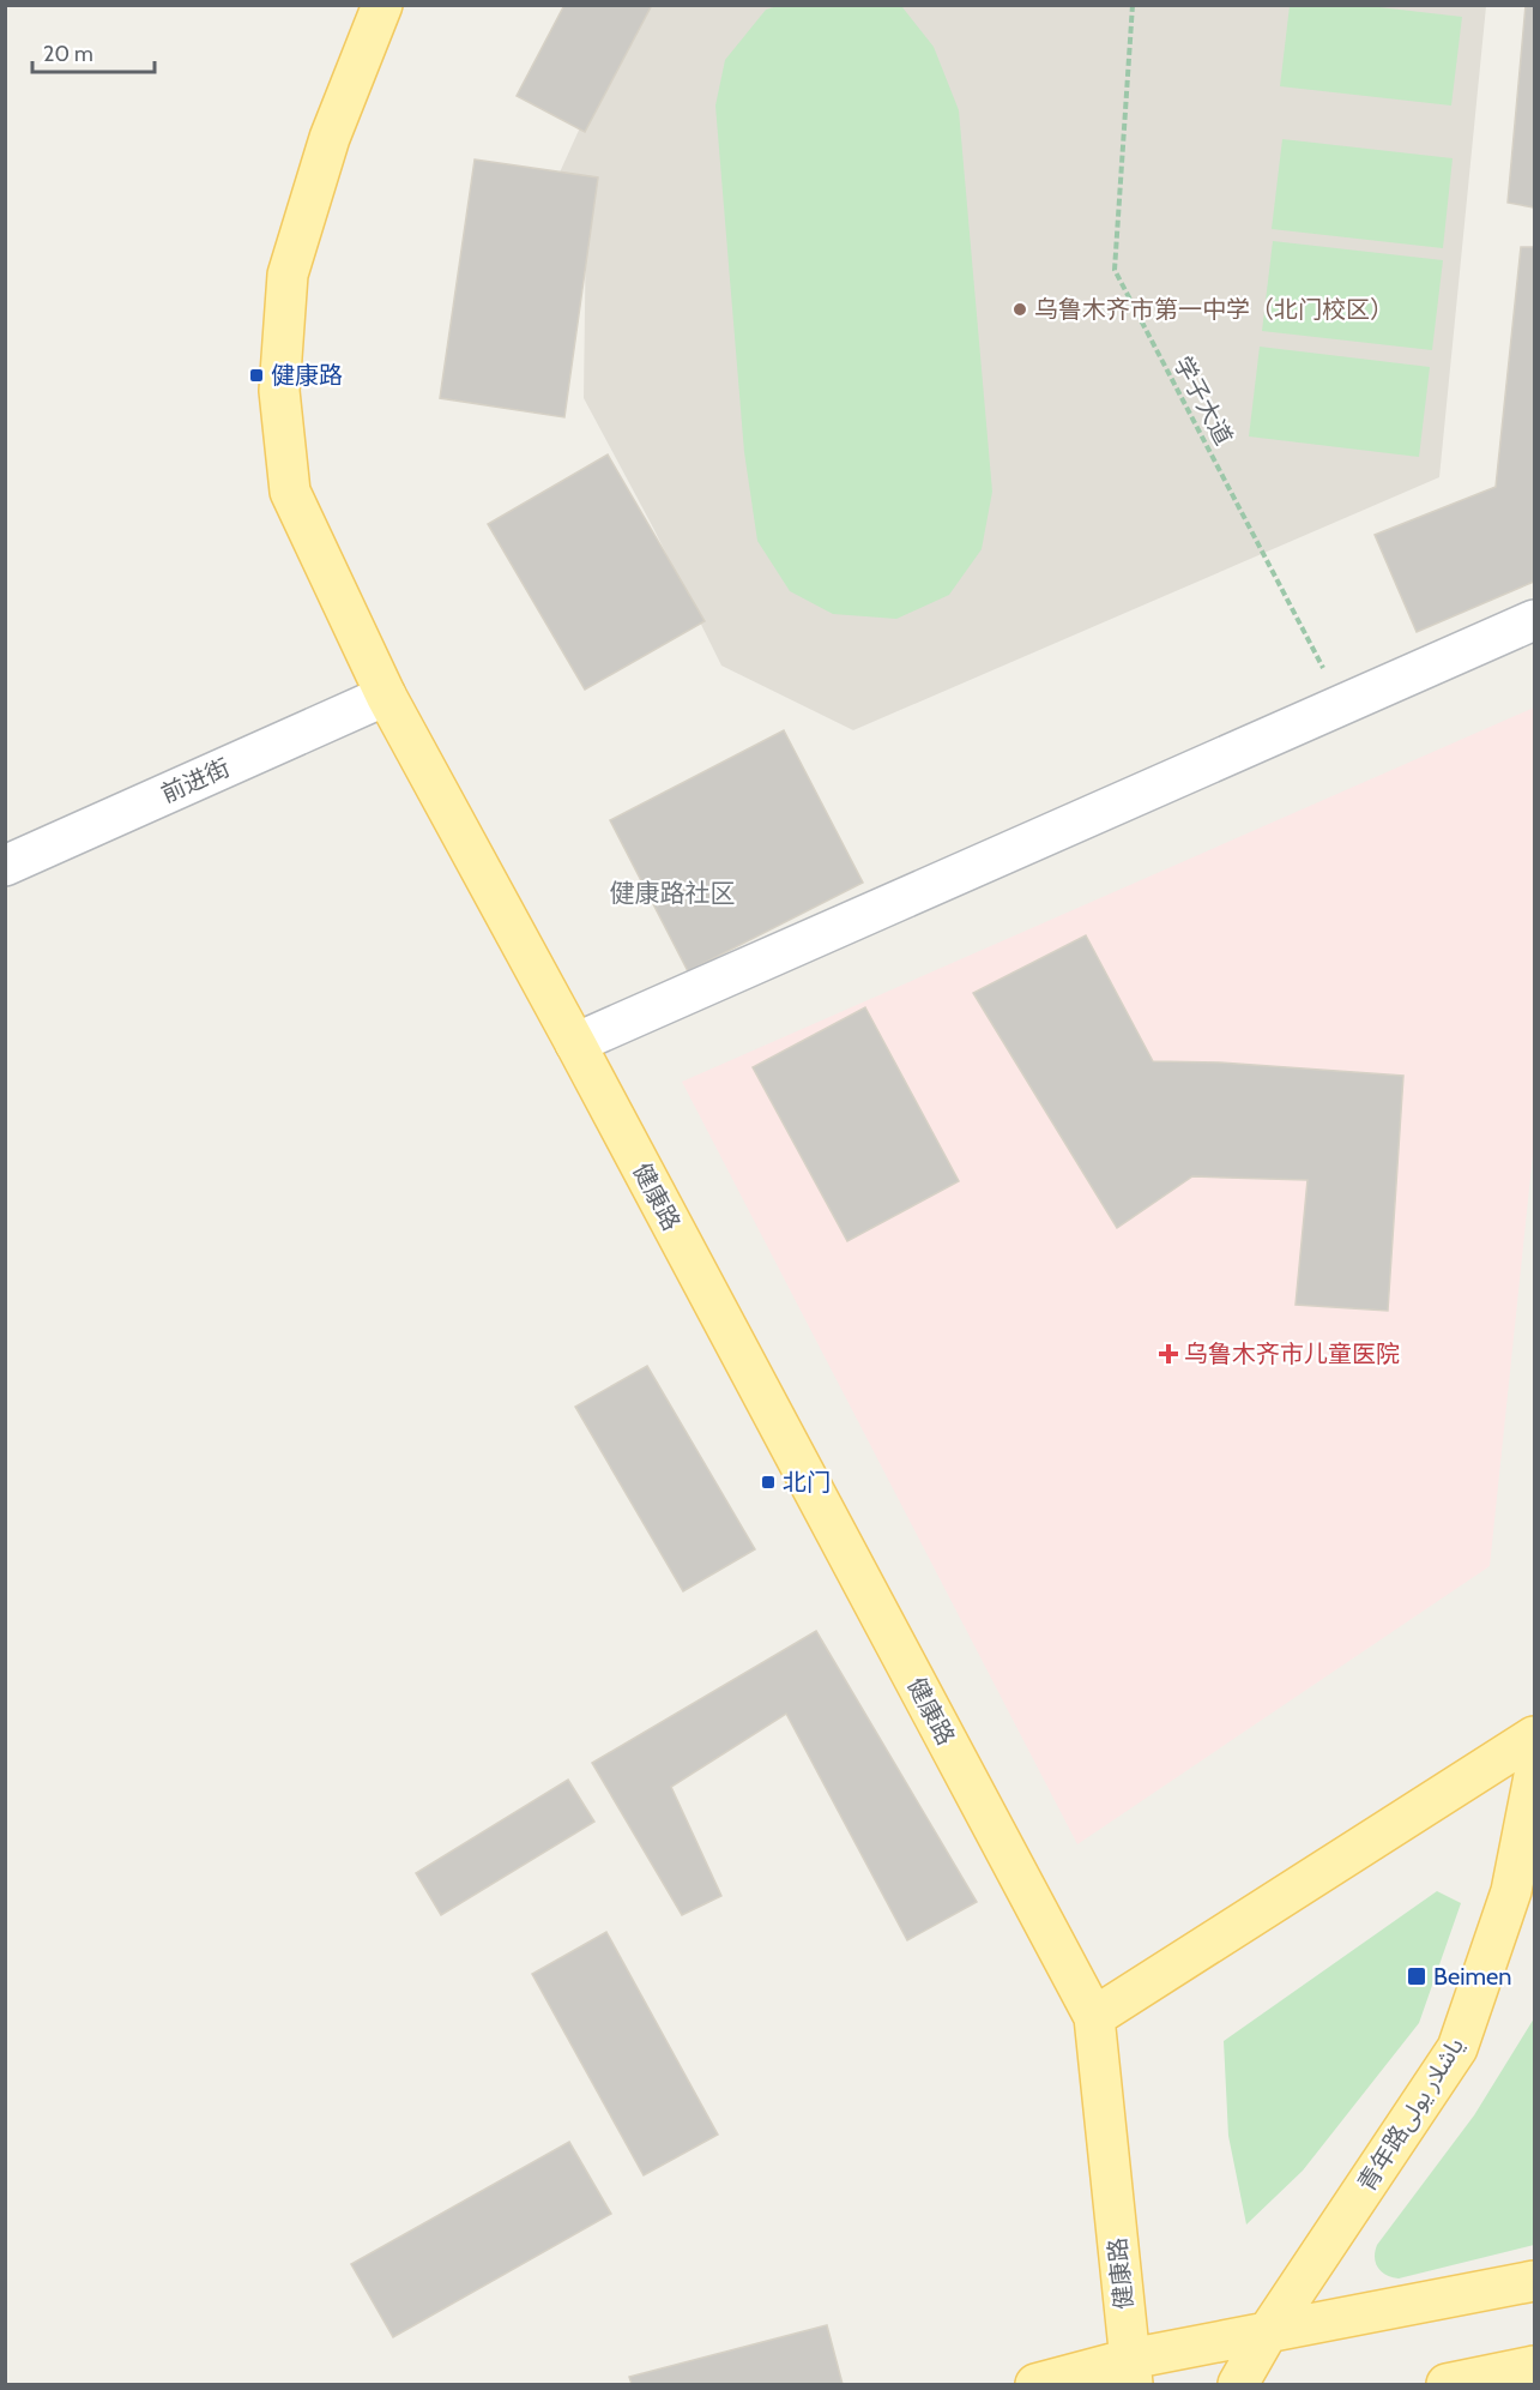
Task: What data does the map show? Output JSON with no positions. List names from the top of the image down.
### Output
{
  "streets": {
    "main road": ["健康路", "青年路ياشلار يولى"],
    "street": ["前进街"],
    "path": ["学子大道"]
  },
  "crossings": [
    ["前进街", "健康路"]
  ],
  "districts": ["健康路社区"],
  "places": {
    "other": ["乌鲁木齐市第一中学（北门校区）"],
    "transit": ["健康路", "北门", "Beimen"],
    "health": ["乌鲁木齐市儿童医院"]
  },
  "scale_bar": "20 m"
}
